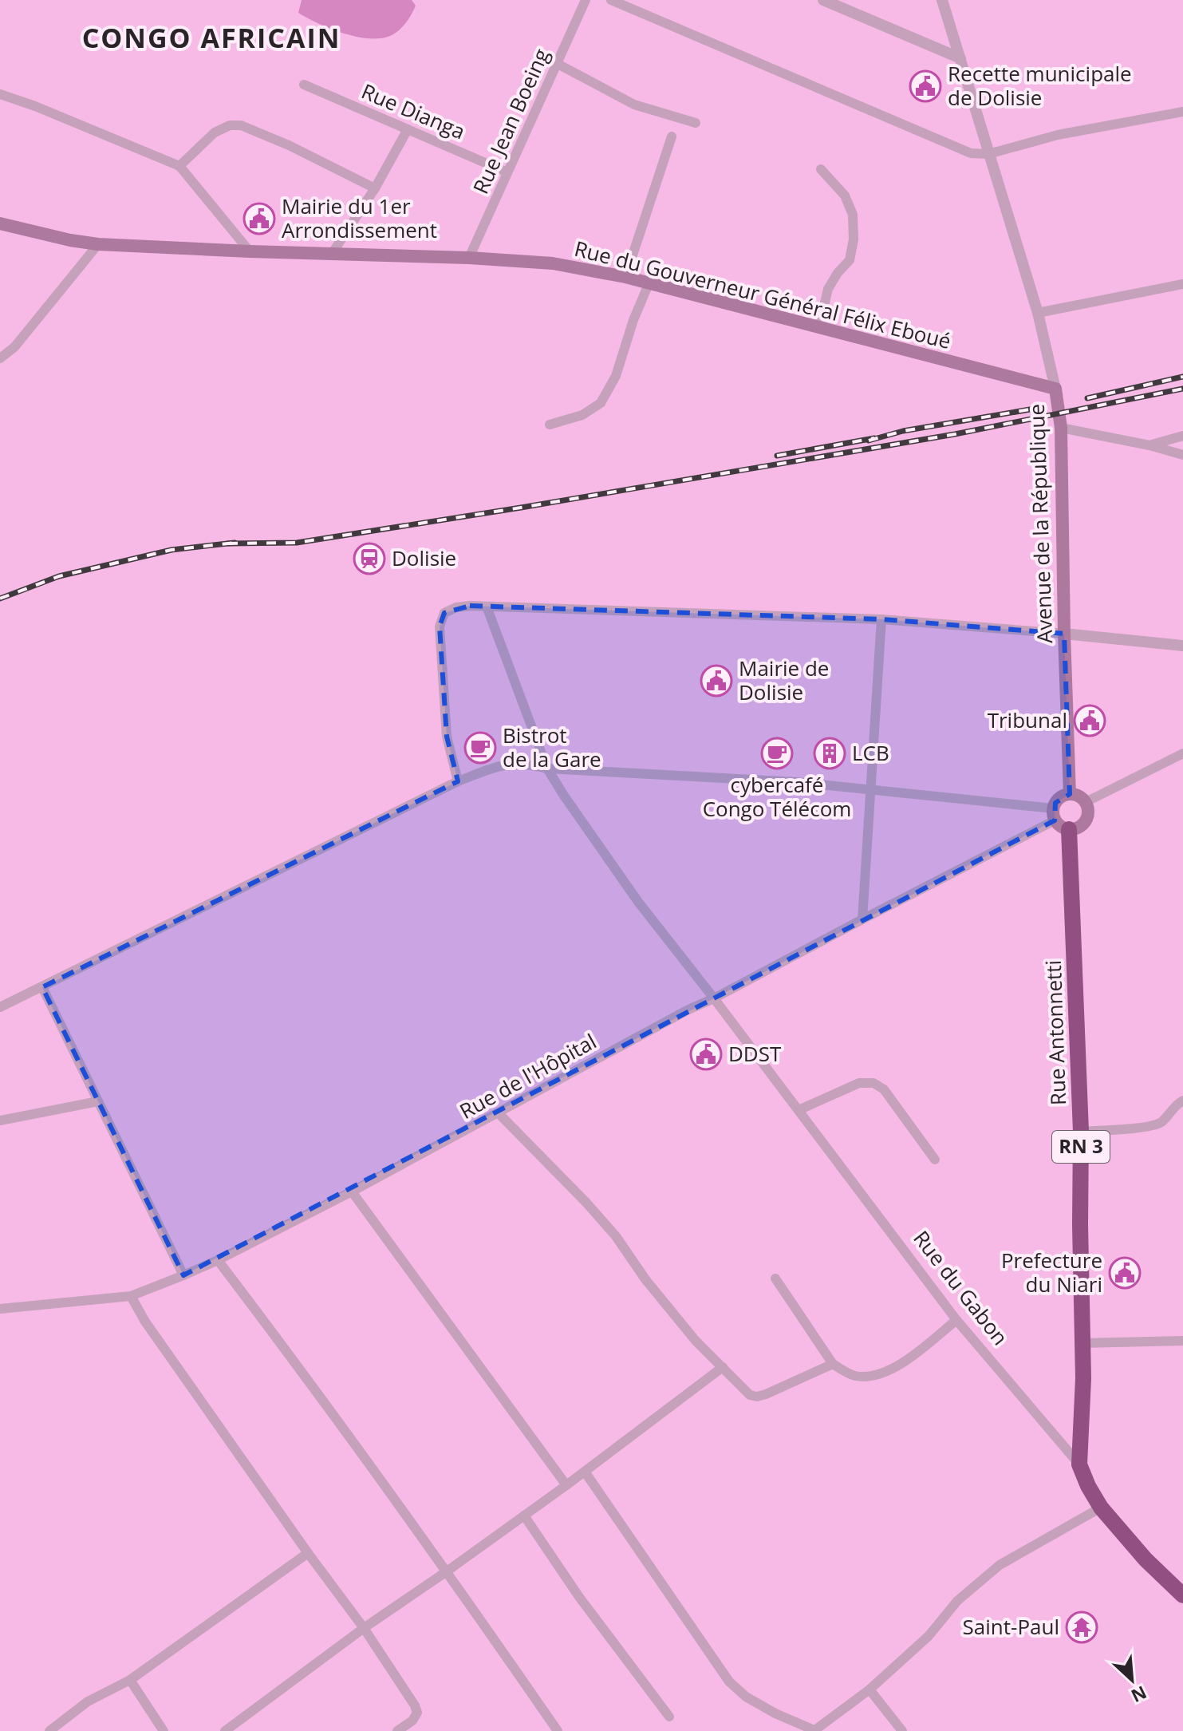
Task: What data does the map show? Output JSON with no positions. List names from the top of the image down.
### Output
{
  "streets": {
    "highway": ["Rue Antonnetti", "RN 3", "Rue du Gabon"],
    "main road": ["Rue du Gouverneur Général Félix Eboué", "Avenue de la République"],
    "street": ["Rue Dianga", "Rue Jean Boeing", "Rue de l'Hôpital"]
  },
  "crossings": [
    ["Rue Dianga", "Rue Jean Boeing"],
    ["Rue Jean Boeing", "Rue du Gouverneur Général Félix Eboué"],
    ["Rue du Gouverneur Général Félix Eboué", "Avenue de la République"],
    ["Avenue de la République", "Rue Antonnetti"],
    ["Avenue de la République", "Rue de l'Hôpital"],
    ["Rue Antonnetti", "Rue de l'Hôpital"],
    ["Rue Antonnetti", "Rue du Gabon"],
    ["Rue de l'Hôpital", "Rue du Gabon"]
  ],
  "districts": ["CONGO AFRICAIN"],
  "places": {
    "public building": [
      "Recette municipale de Dolisie",
      "Mairie du 1er Arrondissement",
      "Mairie de Dolisie",
      "Tribunal",
      "DDST",
      "Prefecture du Niari"
    ],
    "station": ["Dolisie"],
    "cafe": ["Bistrot de la Gare", "cybercafé Congo Télécom"],
    "building": ["LCB"],
    "temple": ["Saint-Paul"]
  },
  "north": "bottom right"
}
